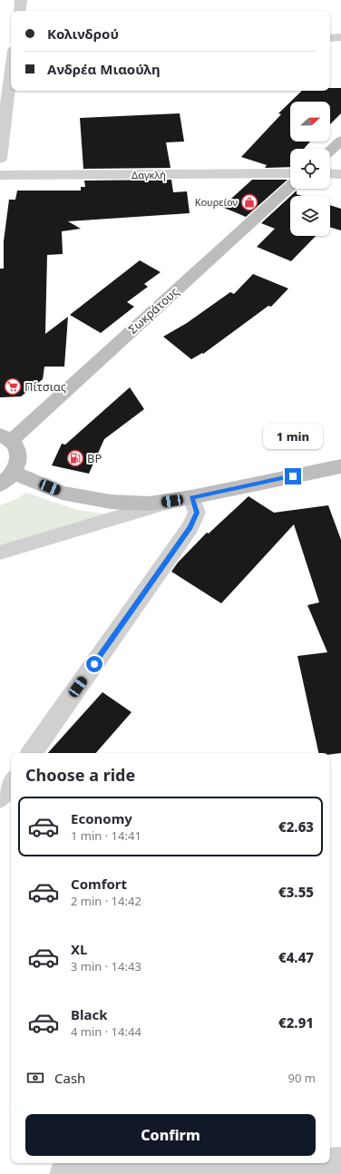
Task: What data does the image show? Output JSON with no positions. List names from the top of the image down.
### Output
{
  "streets": {
    "main road": ["Σωκράτους"],
    "street": ["Δαγκλή"]
  },
  "places": {
    "shop": ["Κουρείον"],
    "supermarket": ["Πίτσιας"],
    "fuel station": ["BP"]
  },
  "north": "right",
  "page": {
    "banner": ["Κολινδρού", "Ανδρέα Μιαούλη"],
    "bubble": "1 min",
    "heading": "Choose a ride",
    "list": [
      {
        "name": "Economy",
        "note": "1 min · 14:41",
        "value": "€2.63"
      },
      {
        "name": "Comfort",
        "note": "2 min · 14:42",
        "value": "€3.55"
      },
      {
        "name": "XL",
        "note": "3 min · 14:43",
        "value": "€4.47"
      },
      {
        "name": "Black",
        "note": "4 min · 14:44",
        "value": "€2.91"
      }
    ],
    "pay": ["Cash", "90 m"],
    "buttons": "Confirm"
  }
}
